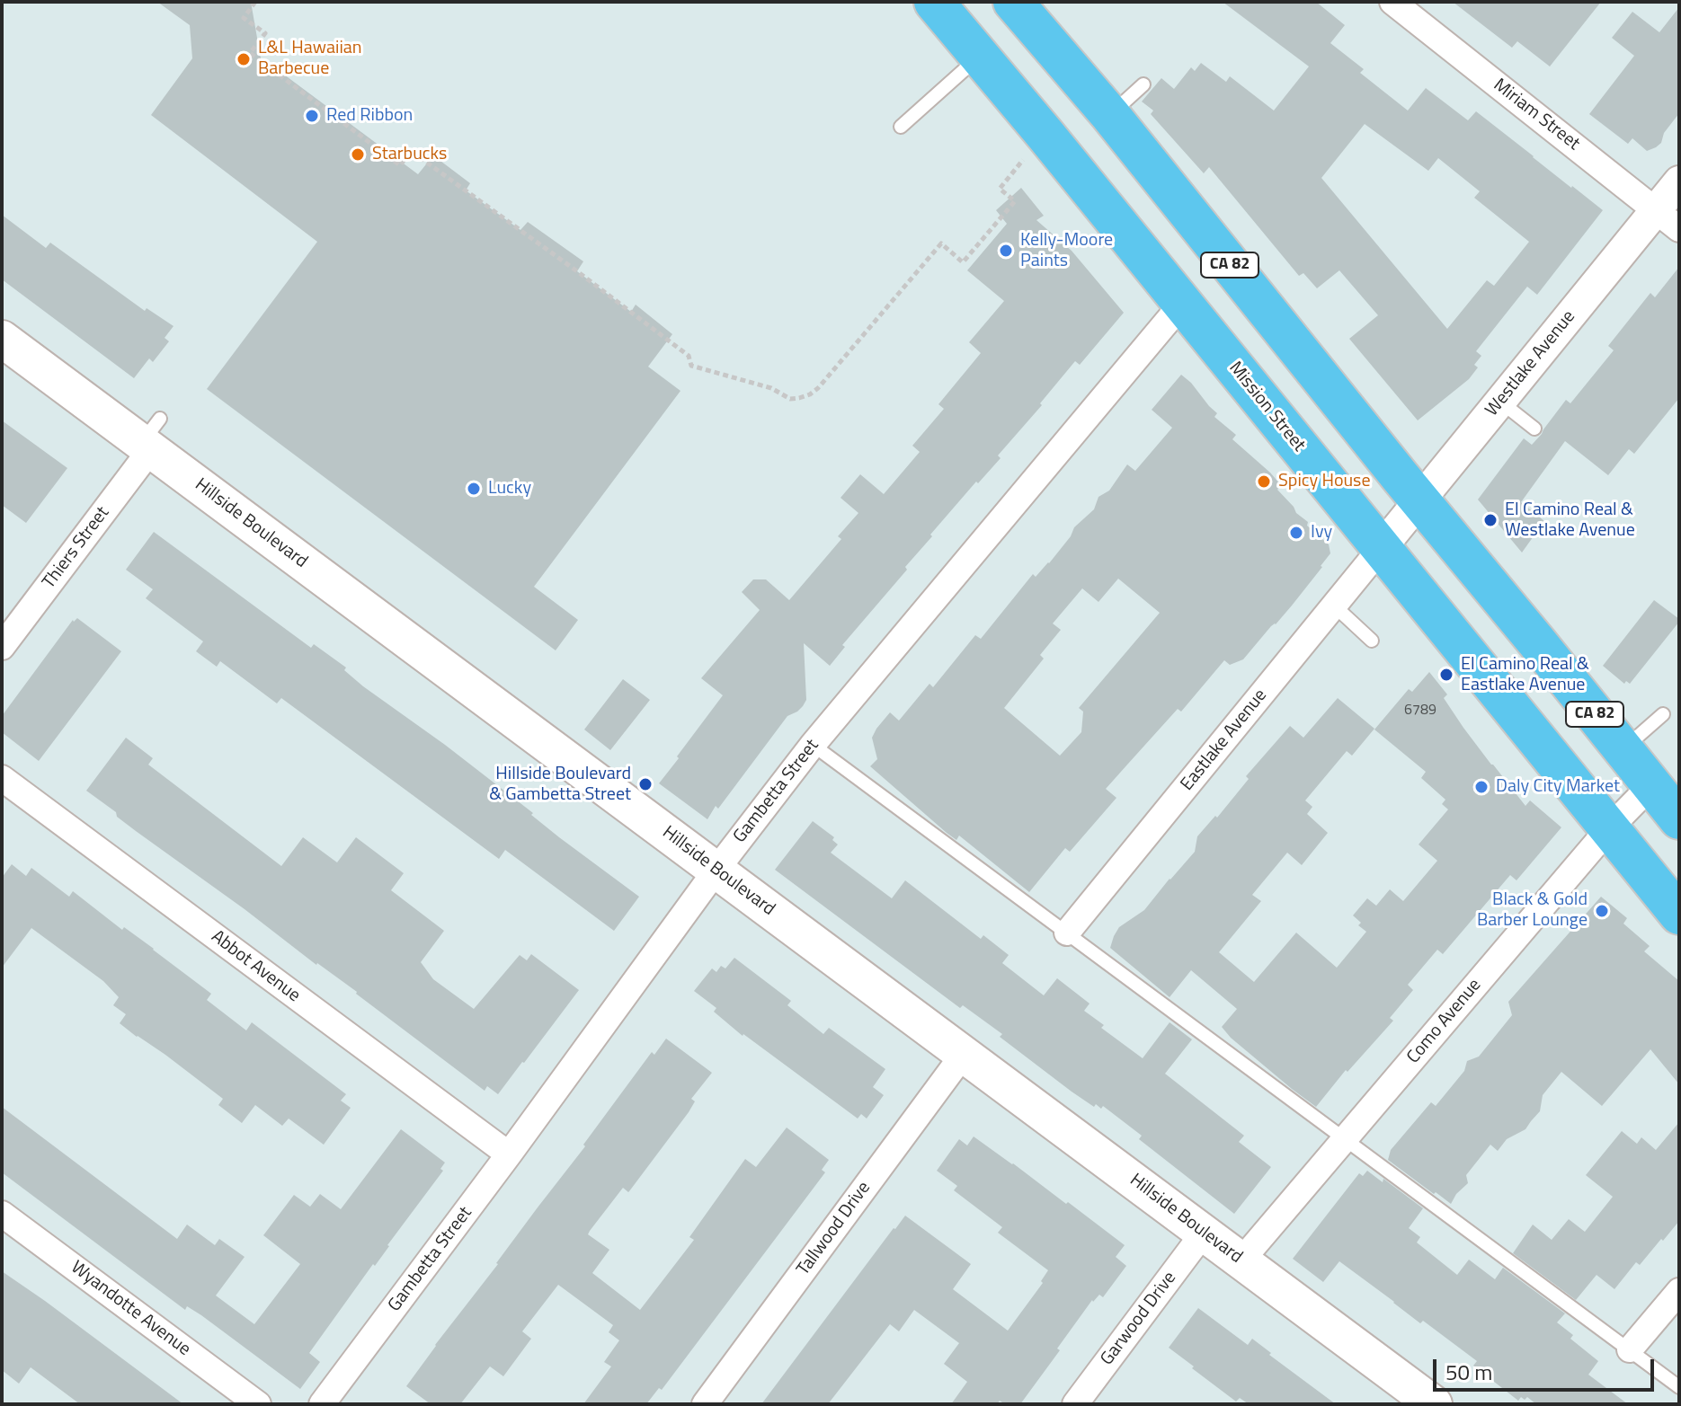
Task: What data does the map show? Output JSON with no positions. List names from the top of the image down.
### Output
{
  "streets": {
    "main road": ["CA 82", "Mission Street", "Hillside Boulevard"],
    "street": [
      "Miriam Street",
      "Westlake Avenue",
      "Thiers Street",
      "Eastlake Avenue",
      "Gambetta Street",
      "Abbot Avenue",
      "Como Avenue",
      "Tallwood Drive",
      "Wyandotte Avenue",
      "Garwood Drive"
    ]
  },
  "crossings": [
    ["Miriam Street", "Westlake Avenue"],
    ["CA 82", "Westlake Avenue"],
    ["CA 82", "Como Avenue"],
    ["Westlake Avenue", "Mission Street"],
    ["Westlake Avenue", "Eastlake Avenue"],
    ["Mission Street", "Eastlake Avenue"],
    ["Mission Street", "Gambetta Street"],
    ["Mission Street", "Como Avenue"],
    ["Hillside Boulevard", "Thiers Street"],
    ["Hillside Boulevard", "Gambetta Street"],
    ["Hillside Boulevard", "Como Avenue"],
    ["Hillside Boulevard", "Tallwood Drive"],
    ["Hillside Boulevard", "Garwood Drive"],
    ["Gambetta Street", "Abbot Avenue"]
  ],
  "places": [
    "L&L Hawaiian Barbecue",
    "Red Ribbon",
    "Starbucks",
    "Kelly-Moore Paints",
    "Spicy House",
    "Lucky",
    "El Camino Real & Westlake Avenue",
    "Ivy",
    "El Camino Real & Eastlake Avenue",
    "Hillside Boulevard & Gambetta Street",
    "Daly City Market",
    "Black & Gold Barber Lounge"
  ],
  "house_numbers": ["6789"],
  "scale_bar": "50 m"
}
